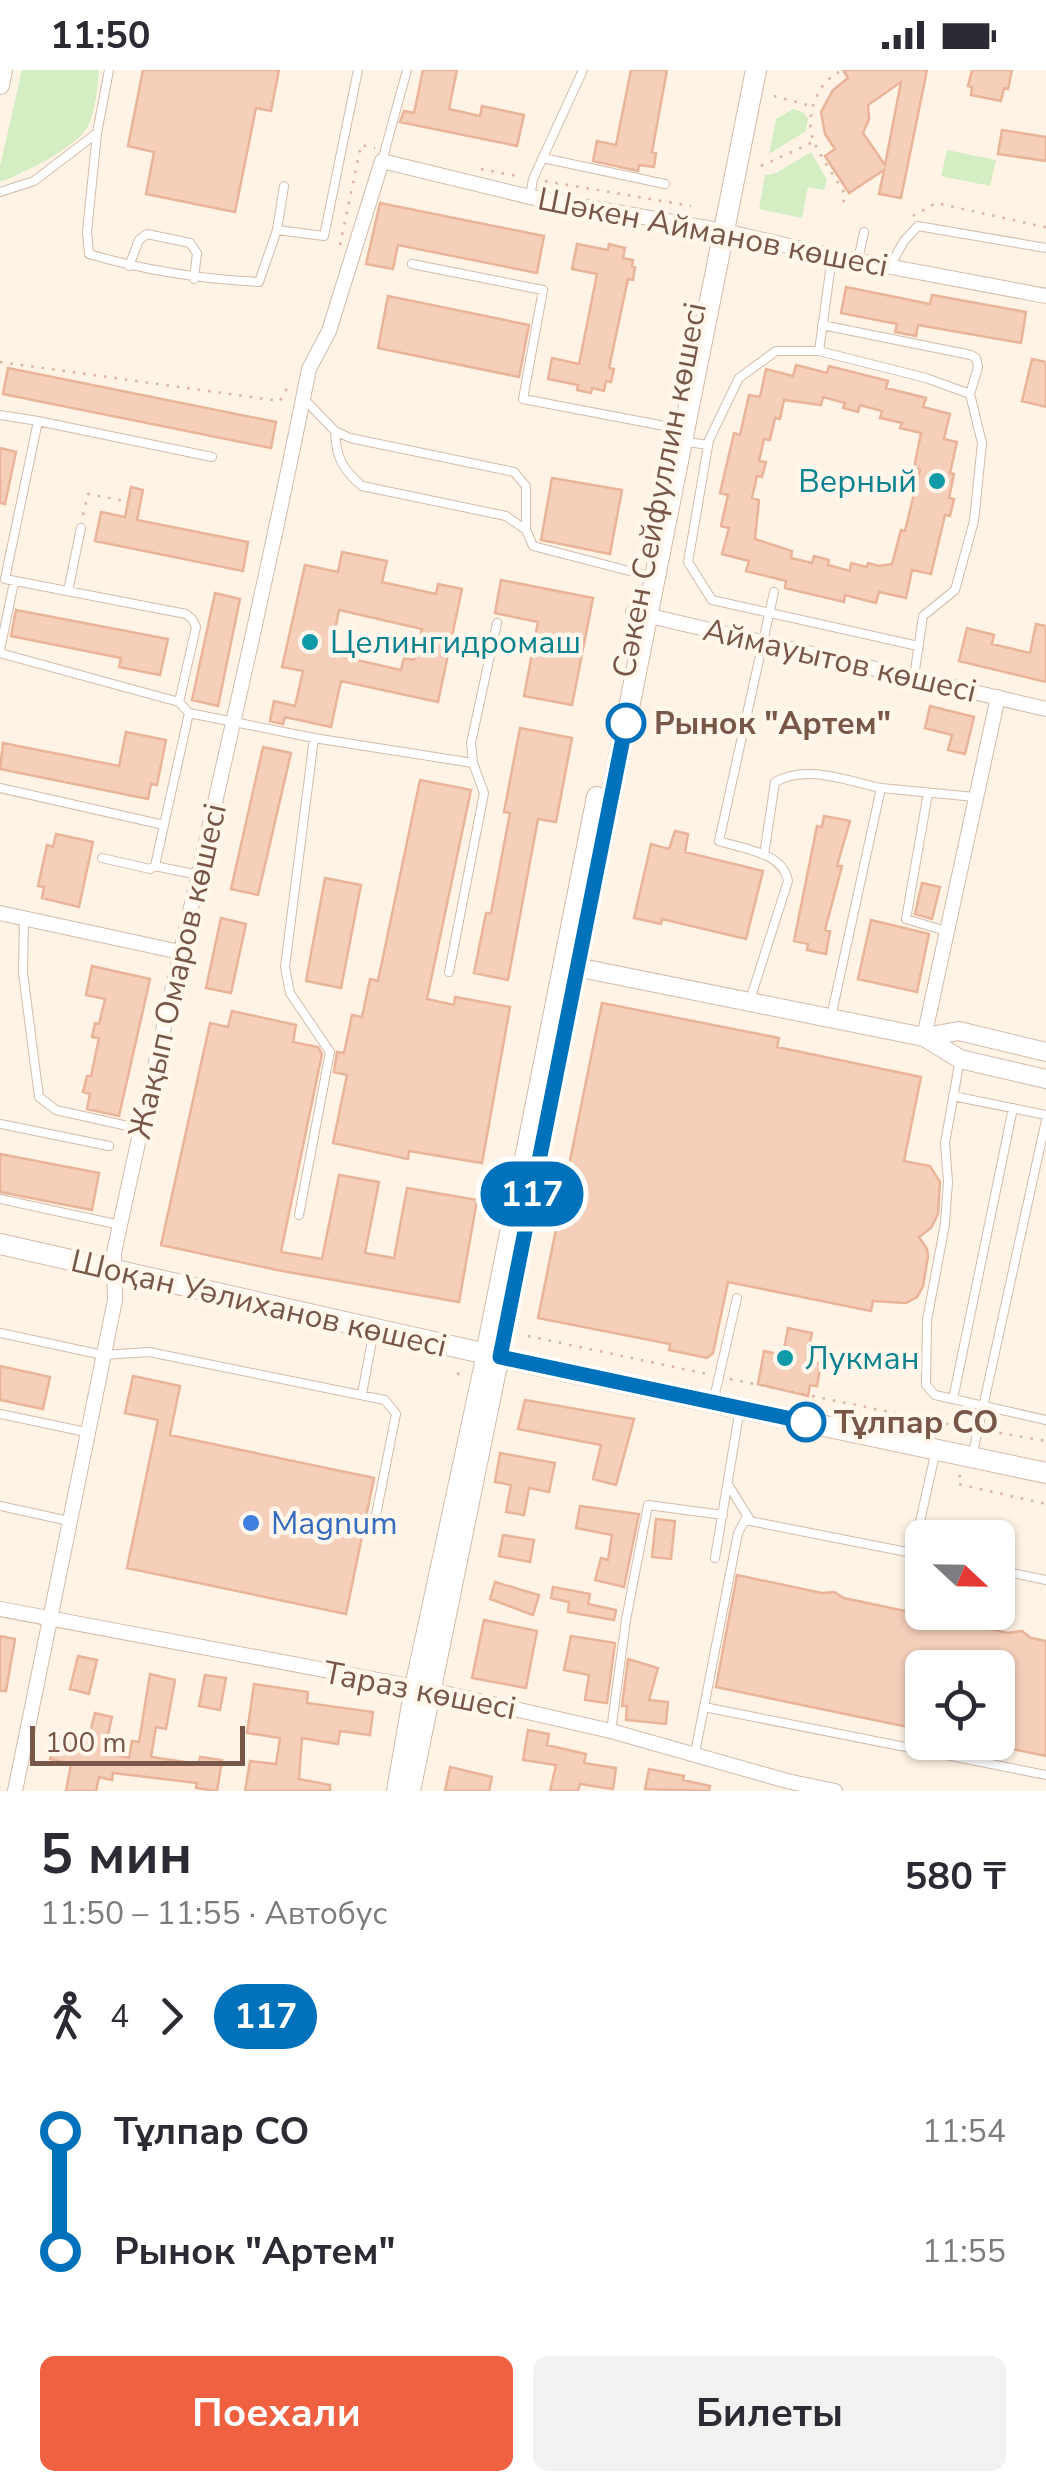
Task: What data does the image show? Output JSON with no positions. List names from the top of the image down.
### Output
{
  "streets": {
    "main road": ["Сәкен Сейфуллин көшесі", "Шоқан Уәлиханов көшесі"],
    "street": [
      "Шәкен Айманов көшесі",
      "Аймауытов көшесі",
      "Жақып Омаров көшесі",
      "Тараз көшесі"
    ]
  },
  "crossings": [
    ["Шәкен Айманов көшесі", "Сәкен Сейфуллин көшесі"],
    ["Шәкен Айманов көшесі", "Жақып Омаров көшесі"],
    ["Сәкен Сейфуллин көшесі", "Аймауытов көшесі"],
    ["Сәкен Сейфуллин көшесі", "Шоқан Уәлиханов көшесі"],
    ["Сәкен Сейфуллин көшесі", "Тараз көшесі"],
    ["Жақып Омаров көшесі", "Шоқан Уәлиханов көшесі"],
    ["Жақып Омаров көшесі", "Тараз көшесі"]
  ],
  "places": [
    "Верный",
    "Целингидромаш",
    "Рынок \"Артем\"",
    "Лукман",
    "Тұлпар СО",
    "Magnum"
  ],
  "lines": ["bus line 117"],
  "scale_bar": "100 m",
  "north": "right",
  "page": {
    "status": "11:50",
    "on_map": "117",
    "scale": "100 m",
    "heading": ["5 мин", "11:50 – 11:55 · Автобус", "580 ₸"],
    "legs": ["4", "117"],
    "list": [
      {
        "name": "Тұлпар СО",
        "value": "11:54"
      },
      {
        "name": "Рынок \"Артем\"",
        "value": "11:55"
      }
    ],
    "buttons": ["Поехали", "Билеты"]
  }
}
